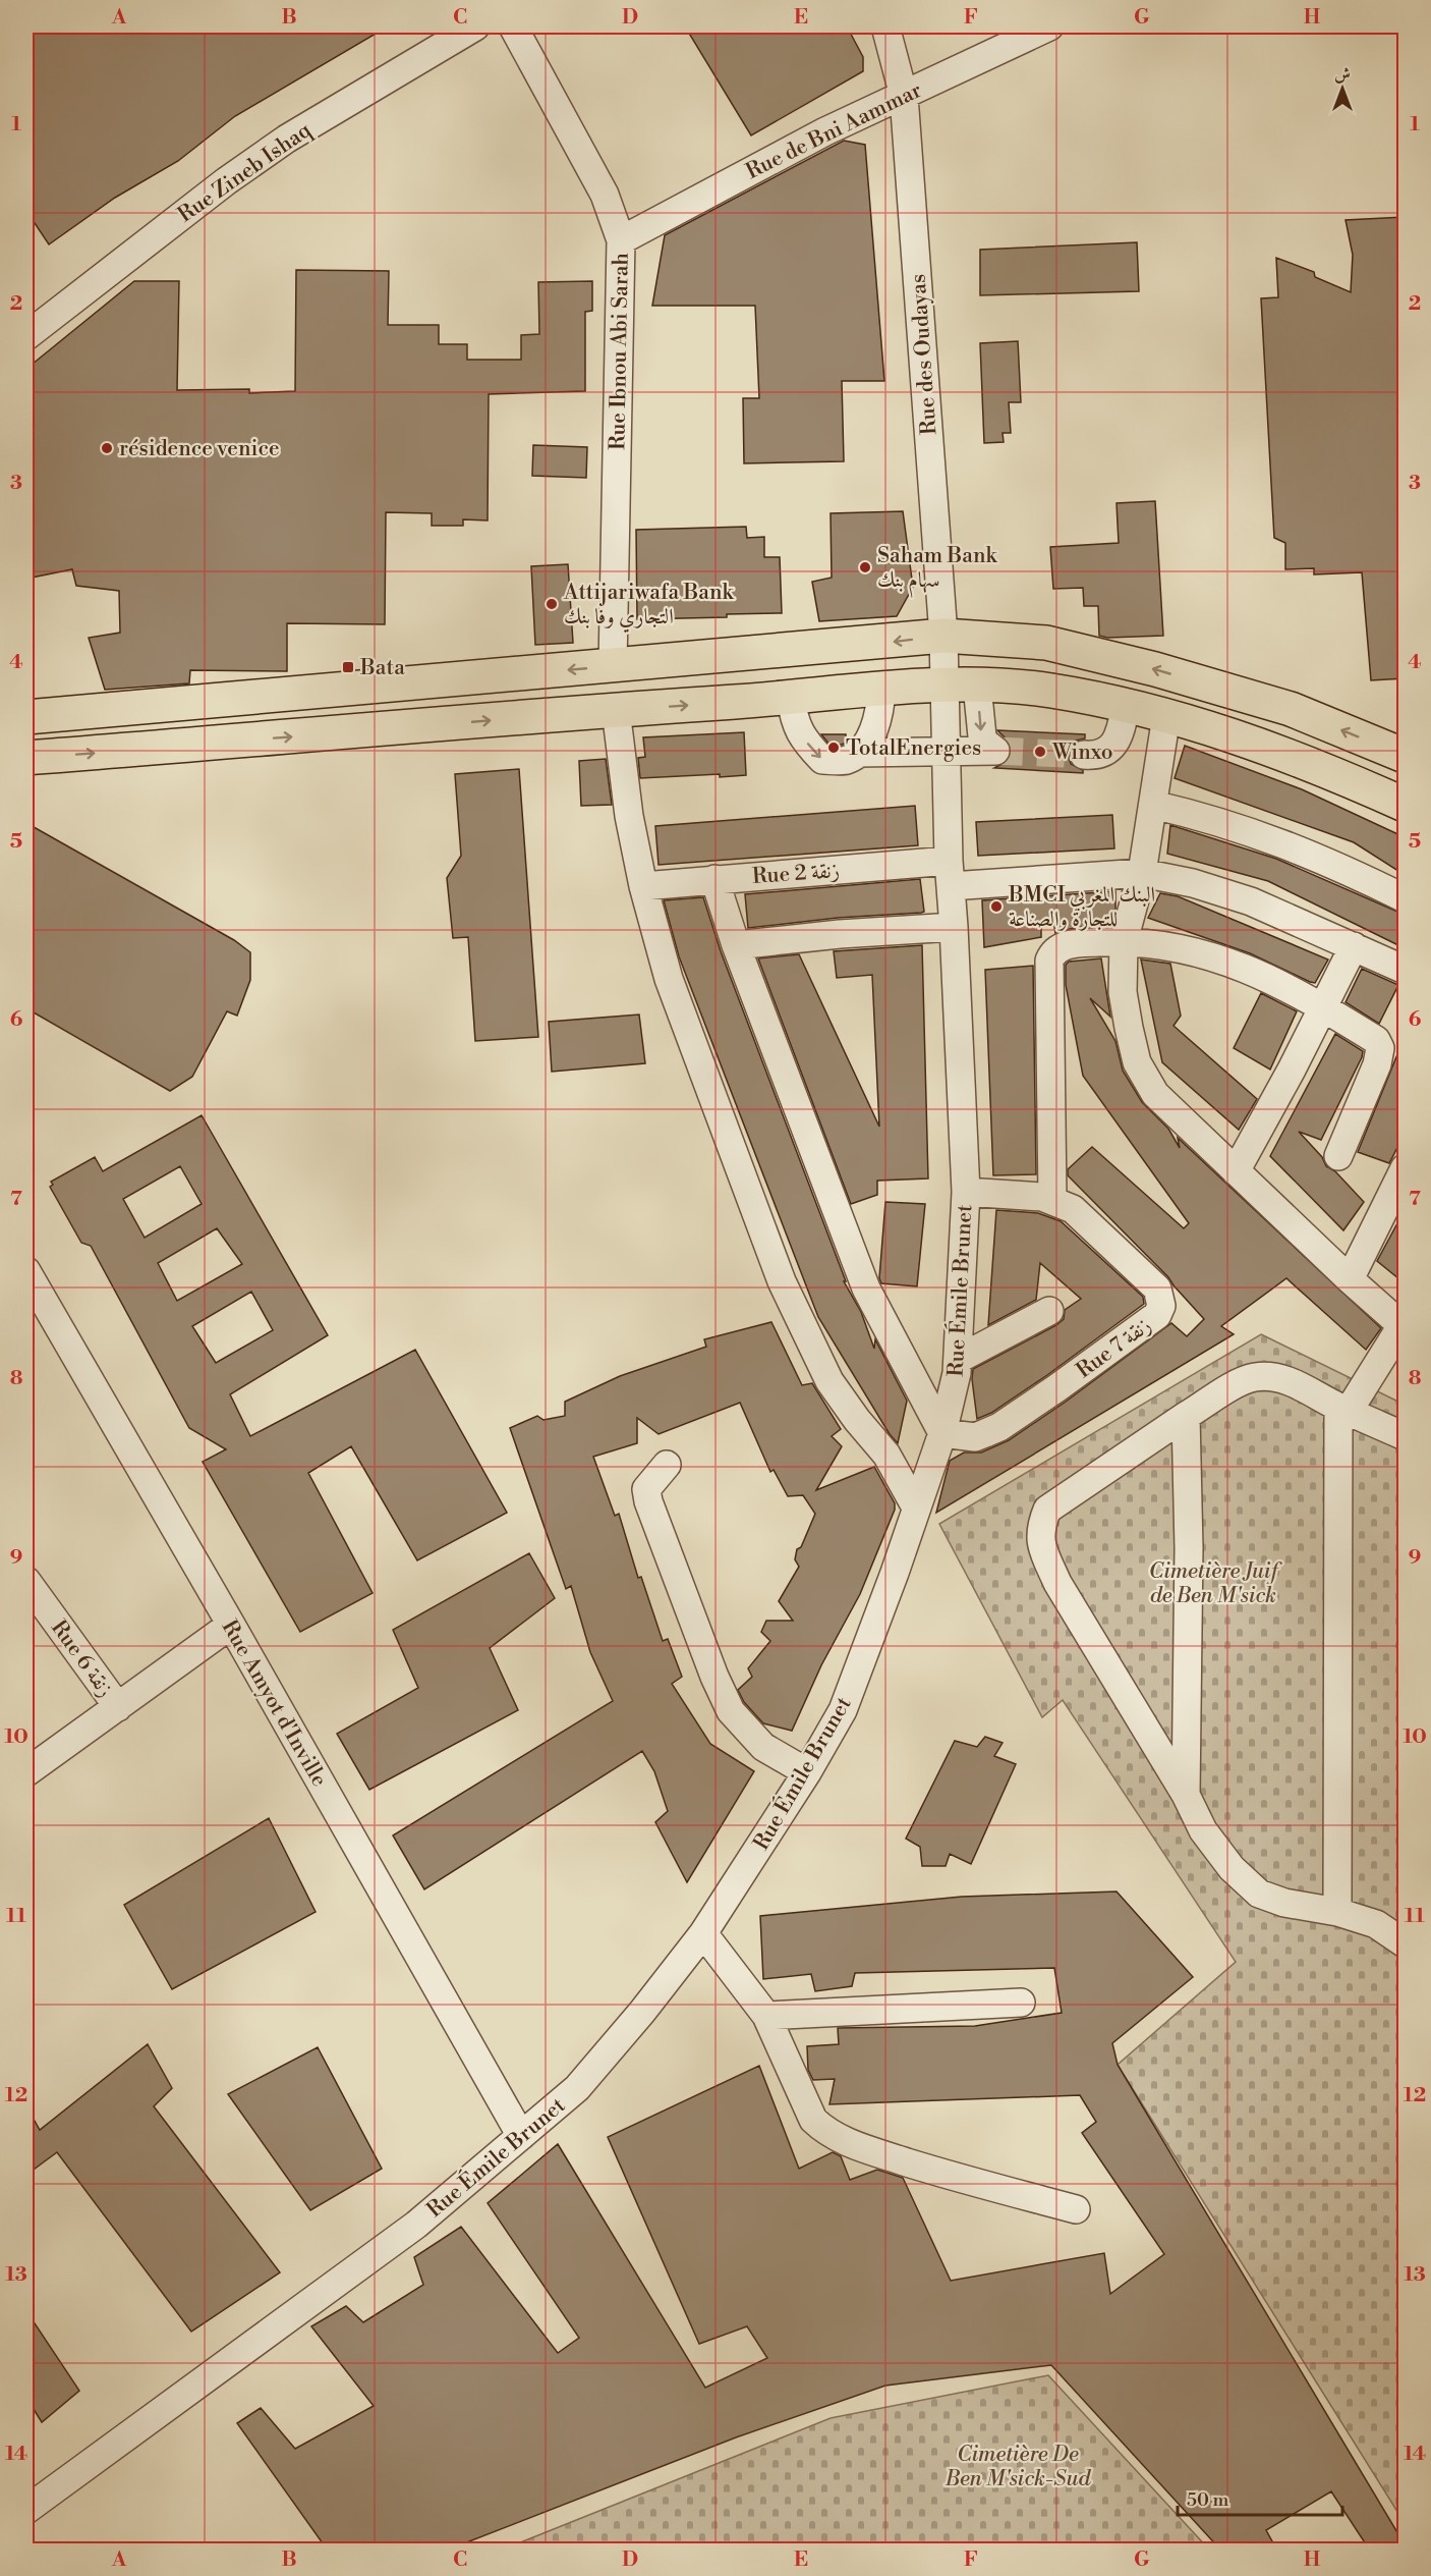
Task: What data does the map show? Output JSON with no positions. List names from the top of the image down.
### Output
{
  "streets": {
    "street": [
      "Rue de Bni Aammar",
      "Rue Zineb Ishaq",
      "Rue Ibnou Abi Sarah",
      "Rue des Oudayas",
      "Rue 2 زنقة",
      "Rue Émile Brunet",
      "Rue 7 زنقة",
      "Rue 6 زنقة",
      "Rue Amyot d'Inville"
    ]
  },
  "crossings": [
    ["Rue de Bni Aammar", "Rue Ibnou Abi Sarah"],
    ["Rue de Bni Aammar", "Rue des Oudayas"],
    ["Rue des Oudayas", "Rue Émile Brunet"],
    ["Rue 2 زنقة", "Rue Émile Brunet"],
    ["Rue Émile Brunet", "Rue 7 زنقة"],
    ["Rue Émile Brunet", "Rue Amyot d'Inville"]
  ],
  "parks": ["Cimetière Juif de Ben M'sick", "Cimetière De Ben M'sick-Sud"],
  "places": {
    "other": [
      "résidence venice",
      "Saham Bank سهام بنك",
      "Attijariwafa Bank التجاري وفا بنك",
      "TotalEnergies",
      "Winxo",
      "BMCI البنك المغربي للتجارة والصناعة"
    ],
    "transit": ["Bata"]
  },
  "scale_bar": "50 m",
  "north": "top",
  "grid": {
    "columns": [
      "A",
      "B",
      "C",
      "D",
      "E",
      "F",
      "G",
      "H"
    ],
    "rows": [
      "1",
      "2",
      "3",
      "4",
      "5",
      "6",
      "7",
      "8",
      "9",
      "10",
      "11",
      "12",
      "13",
      "14"
    ]
  }
}
